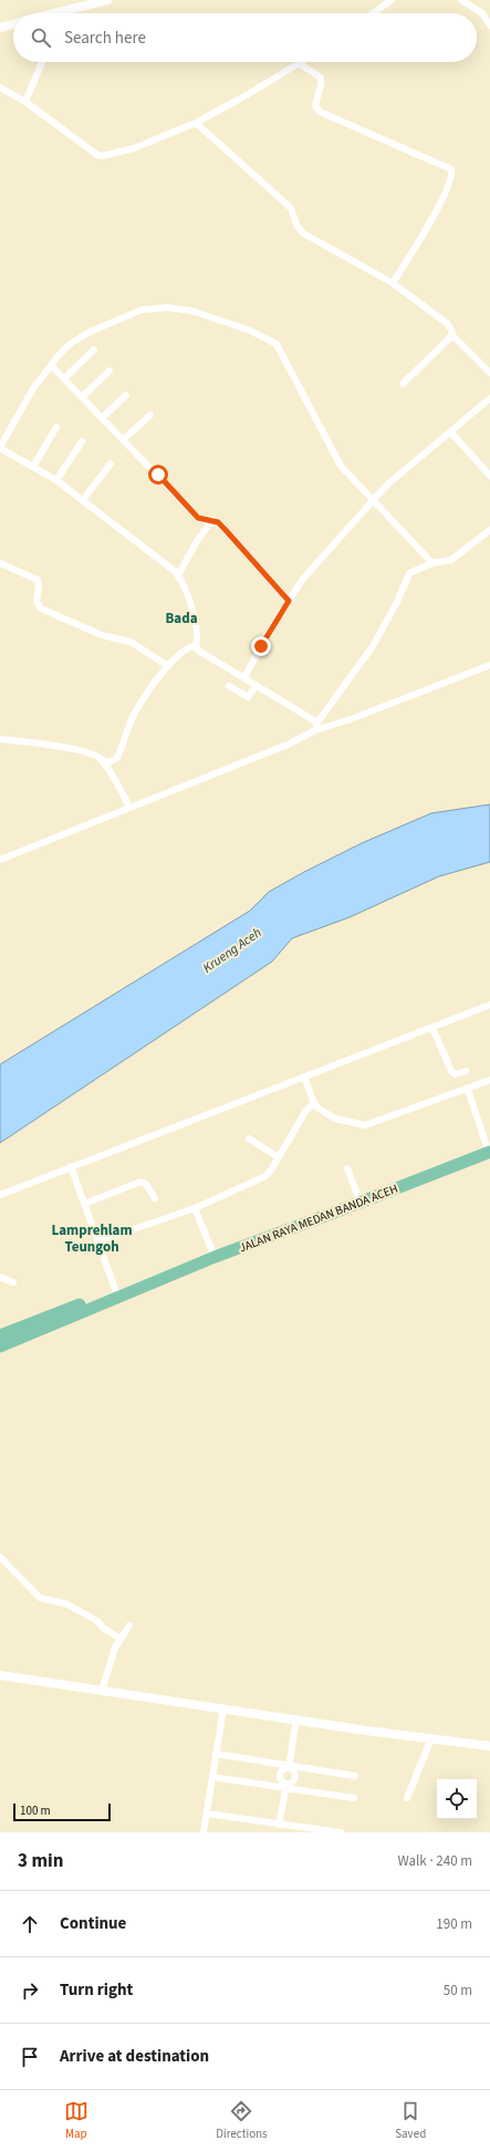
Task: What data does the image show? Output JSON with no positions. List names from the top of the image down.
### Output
{
  "streets": {
    "highway": ["JALAN RAYA MEDAN BANDA ACEH"]
  },
  "districts": ["Bada", "Lamprehlam Teungoh"],
  "water": ["Krueng Aceh"],
  "scale_bar": "100 m",
  "page": {
    "search": "Search here",
    "scale": "100 m",
    "heading": ["3 min", "Walk · 240 m"],
    "list": [
      ["Continue", "190 m"],
      ["Turn right", "50 m"],
      "Arrive at destination"
    ],
    "nav": ["Map", "Directions", "Saved"]
  }
}
